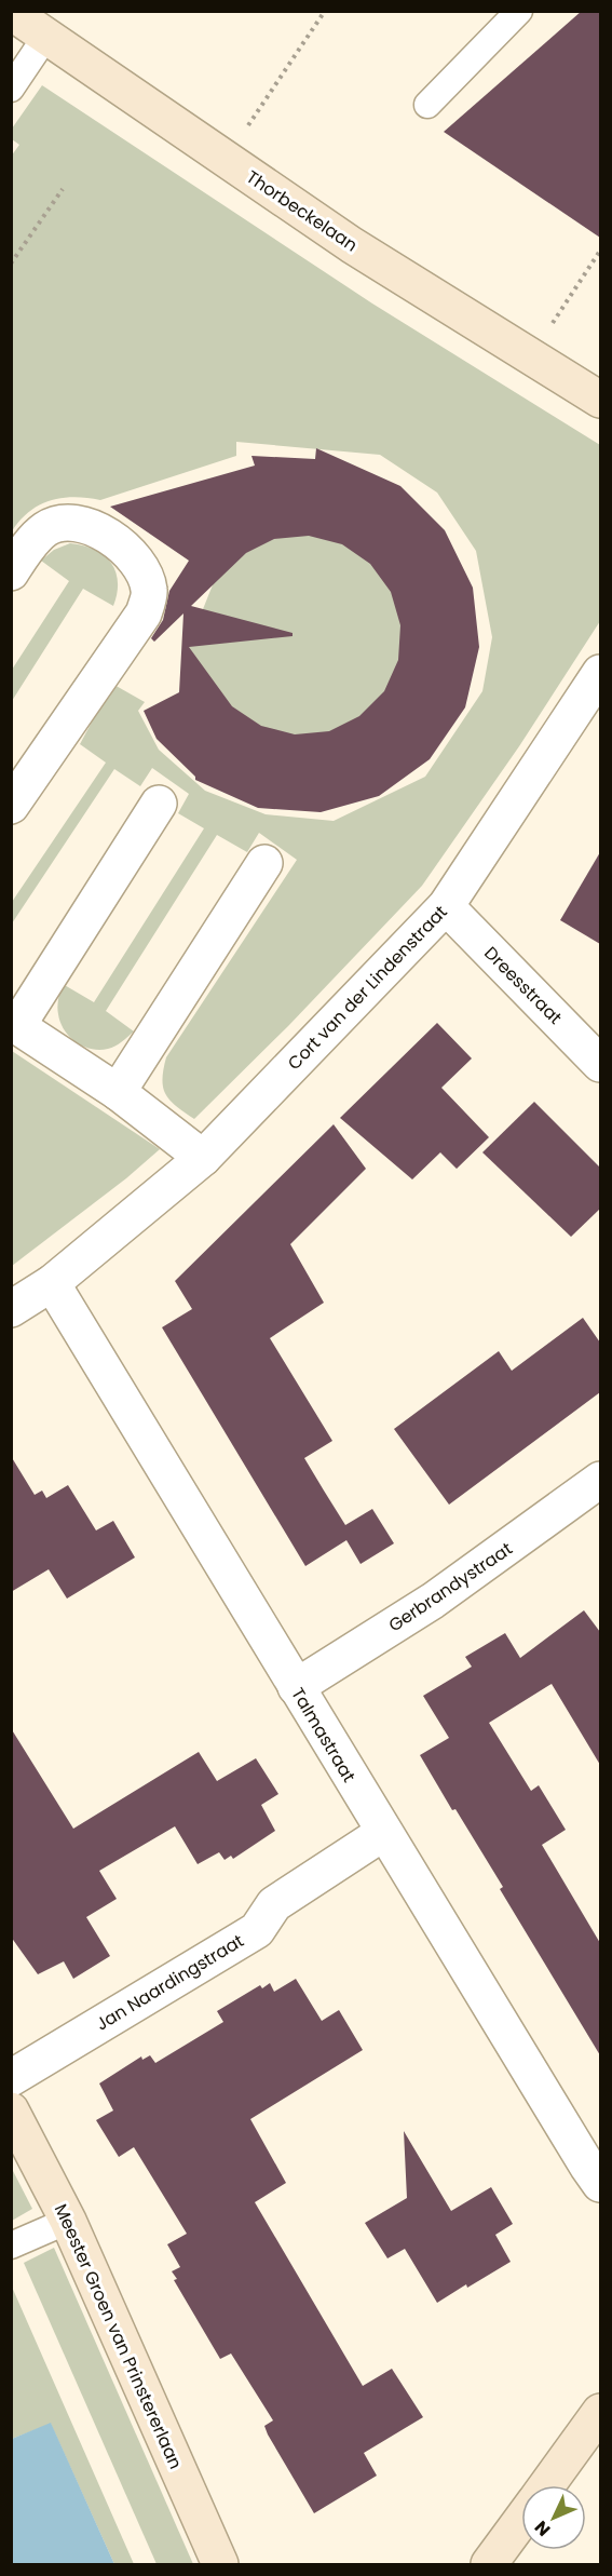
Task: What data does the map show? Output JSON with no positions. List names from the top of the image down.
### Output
{
  "streets": {
    "street": [
      "Thorbeckelaan",
      "Dreesstraat",
      "Cort van der Lindenstraat",
      "Gerbrandystraat",
      "Talmastraat",
      "Jan Naardingstraat",
      "Meester Groen van Prinstererlaan"
    ]
  },
  "crossings": [
    ["Dreesstraat", "Cort van der Lindenstraat"],
    ["Cort van der Lindenstraat", "Talmastraat"],
    ["Gerbrandystraat", "Talmastraat"],
    ["Talmastraat", "Jan Naardingstraat"]
  ],
  "north": "bottom left"
}
